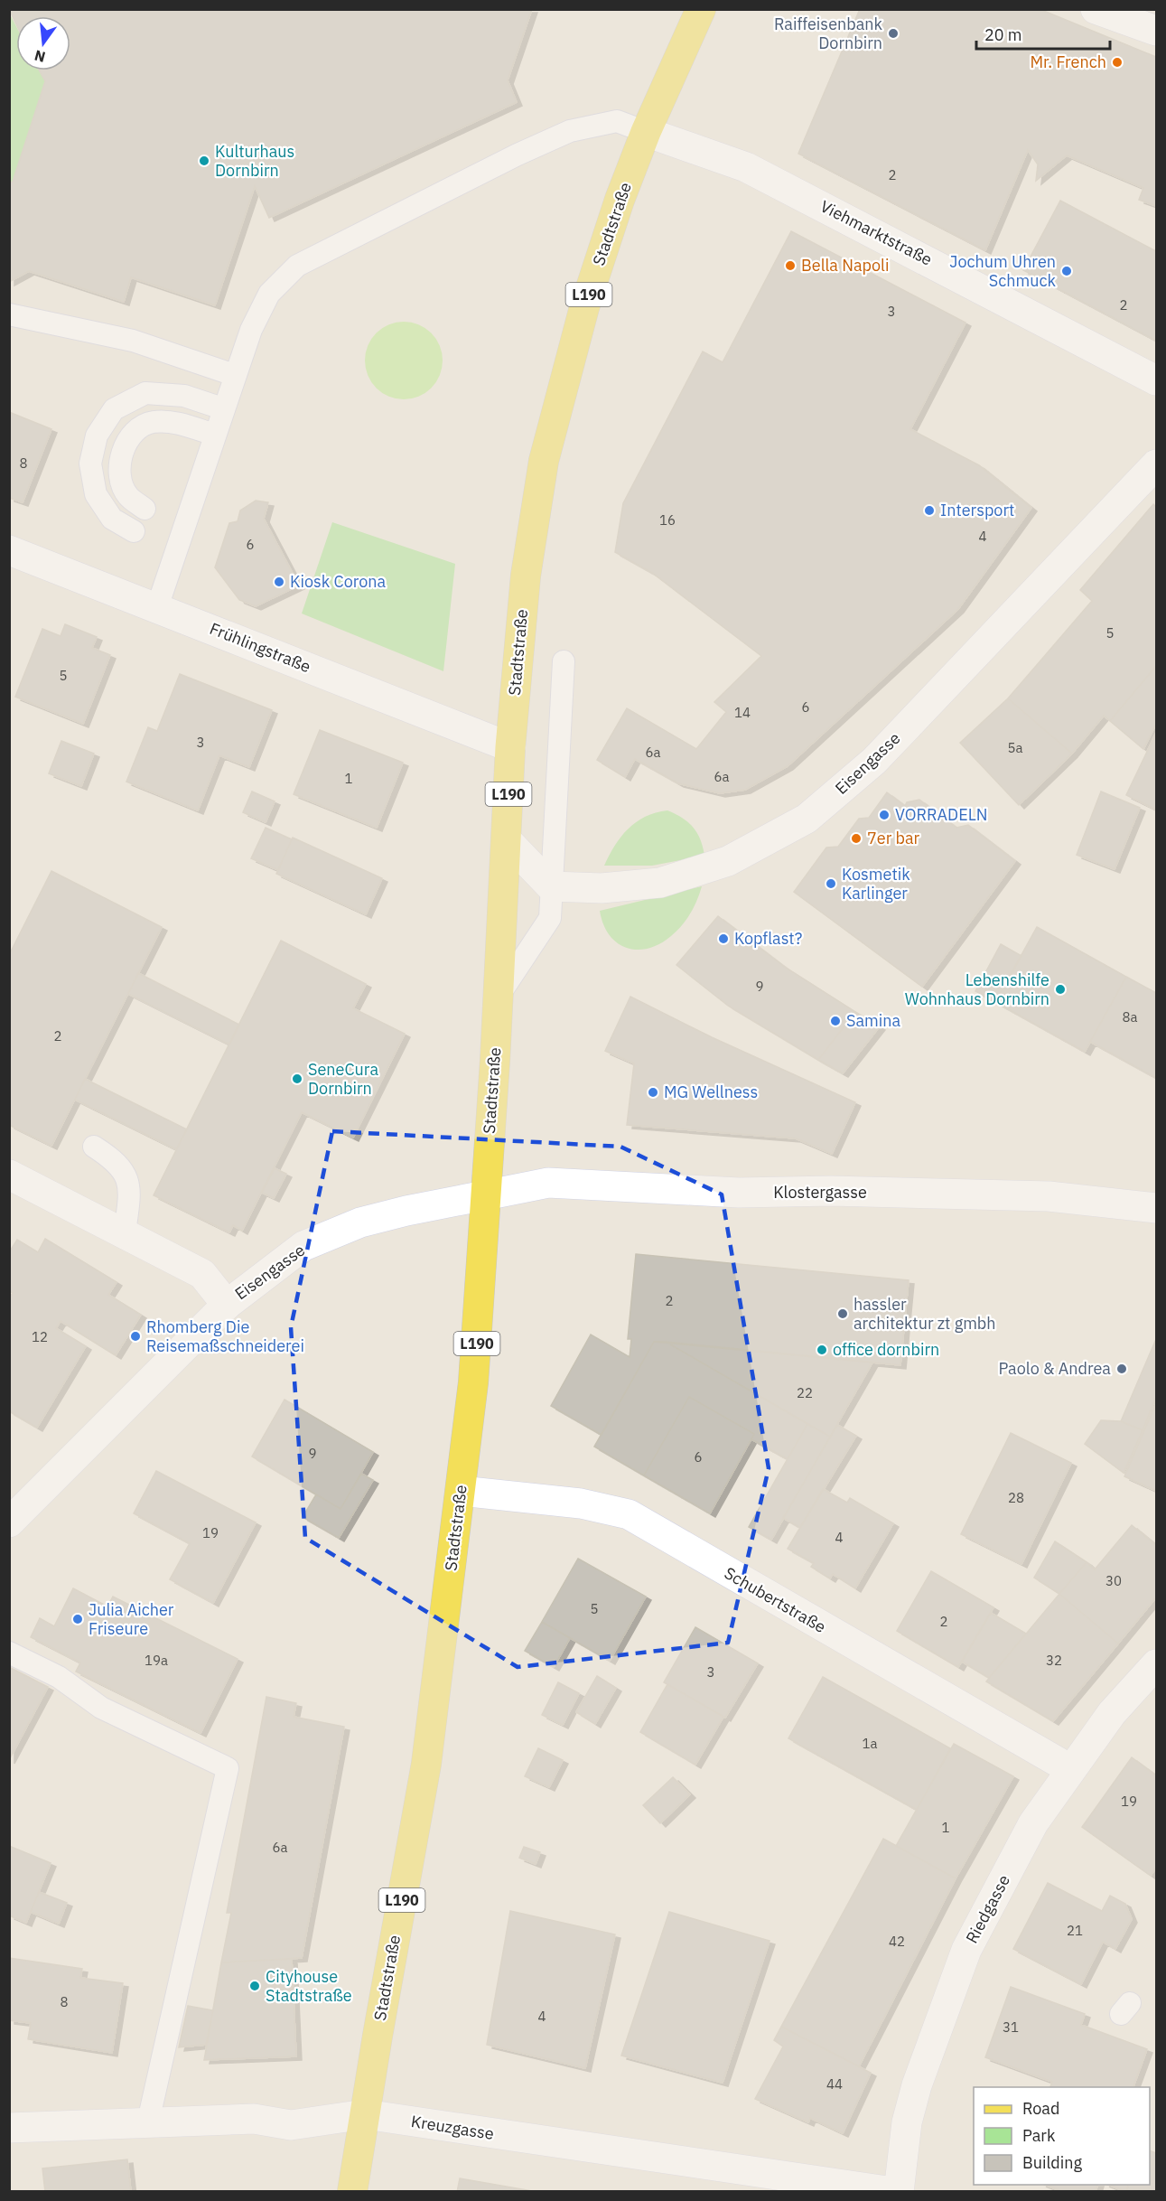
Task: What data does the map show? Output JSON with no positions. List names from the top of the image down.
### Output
{
  "streets": {
    "main road": ["Stadtstraße", "L190"],
    "street": [
      "Viehmarktstraße",
      "Frühlingstraße",
      "Eisengasse",
      "Klostergasse",
      "Schubertstraße",
      "Riedgasse",
      "Kreuzgasse"
    ]
  },
  "crossings": [
    ["Stadtstraße", "Viehmarktstraße"],
    ["Stadtstraße", "Frühlingstraße"],
    ["Stadtstraße", "Eisengasse"],
    ["Stadtstraße", "Klostergasse"],
    ["Stadtstraße", "Schubertstraße"],
    ["Stadtstraße", "Kreuzgasse"],
    ["Eisengasse", "Klostergasse"],
    ["Schubertstraße", "Riedgasse"]
  ],
  "places": [
    "Raiffeisenbank Dornbirn",
    "Mr. French",
    "Kulturhaus Dornbirn",
    "Bella Napoli",
    "Jochum Uhren Schmuck",
    "Intersport",
    "Kiosk Corona",
    "VORRADELN",
    "7er bar",
    "Kosmetik Karlinger",
    "Kopflast?",
    "Lebenshilfe Wohnhaus Dornbirn",
    "Samina",
    "SeneCura Dornbirn",
    "MG Wellness",
    "hassler architektur zt gmbh",
    "Rhomberg Die Reisemaßschneiderei",
    "office dornbirn",
    "Paolo & Andrea",
    "Julia Aicher Friseure",
    "Cityhouse Stadtstraße"
  ],
  "house_numbers": [
    "2",
    "2",
    "3",
    "8",
    "16",
    "4",
    "6",
    "5",
    "5",
    "6",
    "14",
    "3",
    "5a",
    "6a",
    "6a",
    "1",
    "9",
    "8a",
    "2",
    "2",
    "12",
    "22",
    "9",
    "6",
    "28",
    "19",
    "4",
    "30",
    "5",
    "2",
    "19a",
    "32",
    "3",
    "1a",
    "19",
    "1",
    "6a",
    "21",
    "42",
    "8",
    "4",
    "31",
    "44"
  ],
  "legend": ["Road", "Park", "Building"],
  "scale_bar": "20 m",
  "north": "bottom"
}
